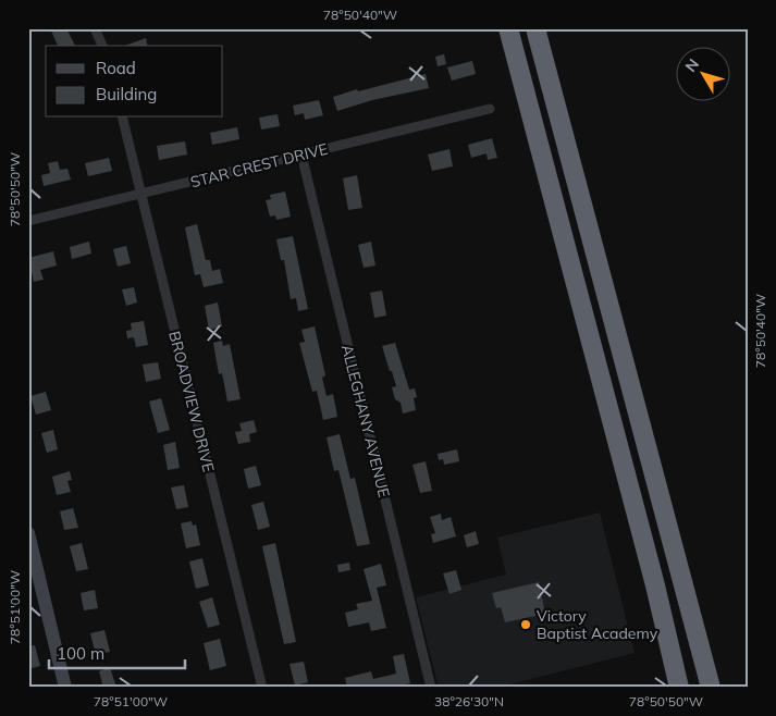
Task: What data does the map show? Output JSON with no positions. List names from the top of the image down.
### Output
{
  "streets": {
    "street": ["STAR CREST DRIVE", "BROADVIEW DRIVE", "ALLEGHANY AVENUE"]
  },
  "crossings": [
    ["STAR CREST DRIVE", "BROADVIEW DRIVE"],
    ["STAR CREST DRIVE", "ALLEGHANY AVENUE"]
  ],
  "places": ["Victory Baptist Academy"],
  "legend": ["Road", "Building"],
  "scale_bar": "100 m",
  "north": "top left",
  "coordinates": [
    "78°50'40\"W",
    "78°50'50\"W",
    "78°51'00\"W",
    "38°26'30\"N"
  ]
}
